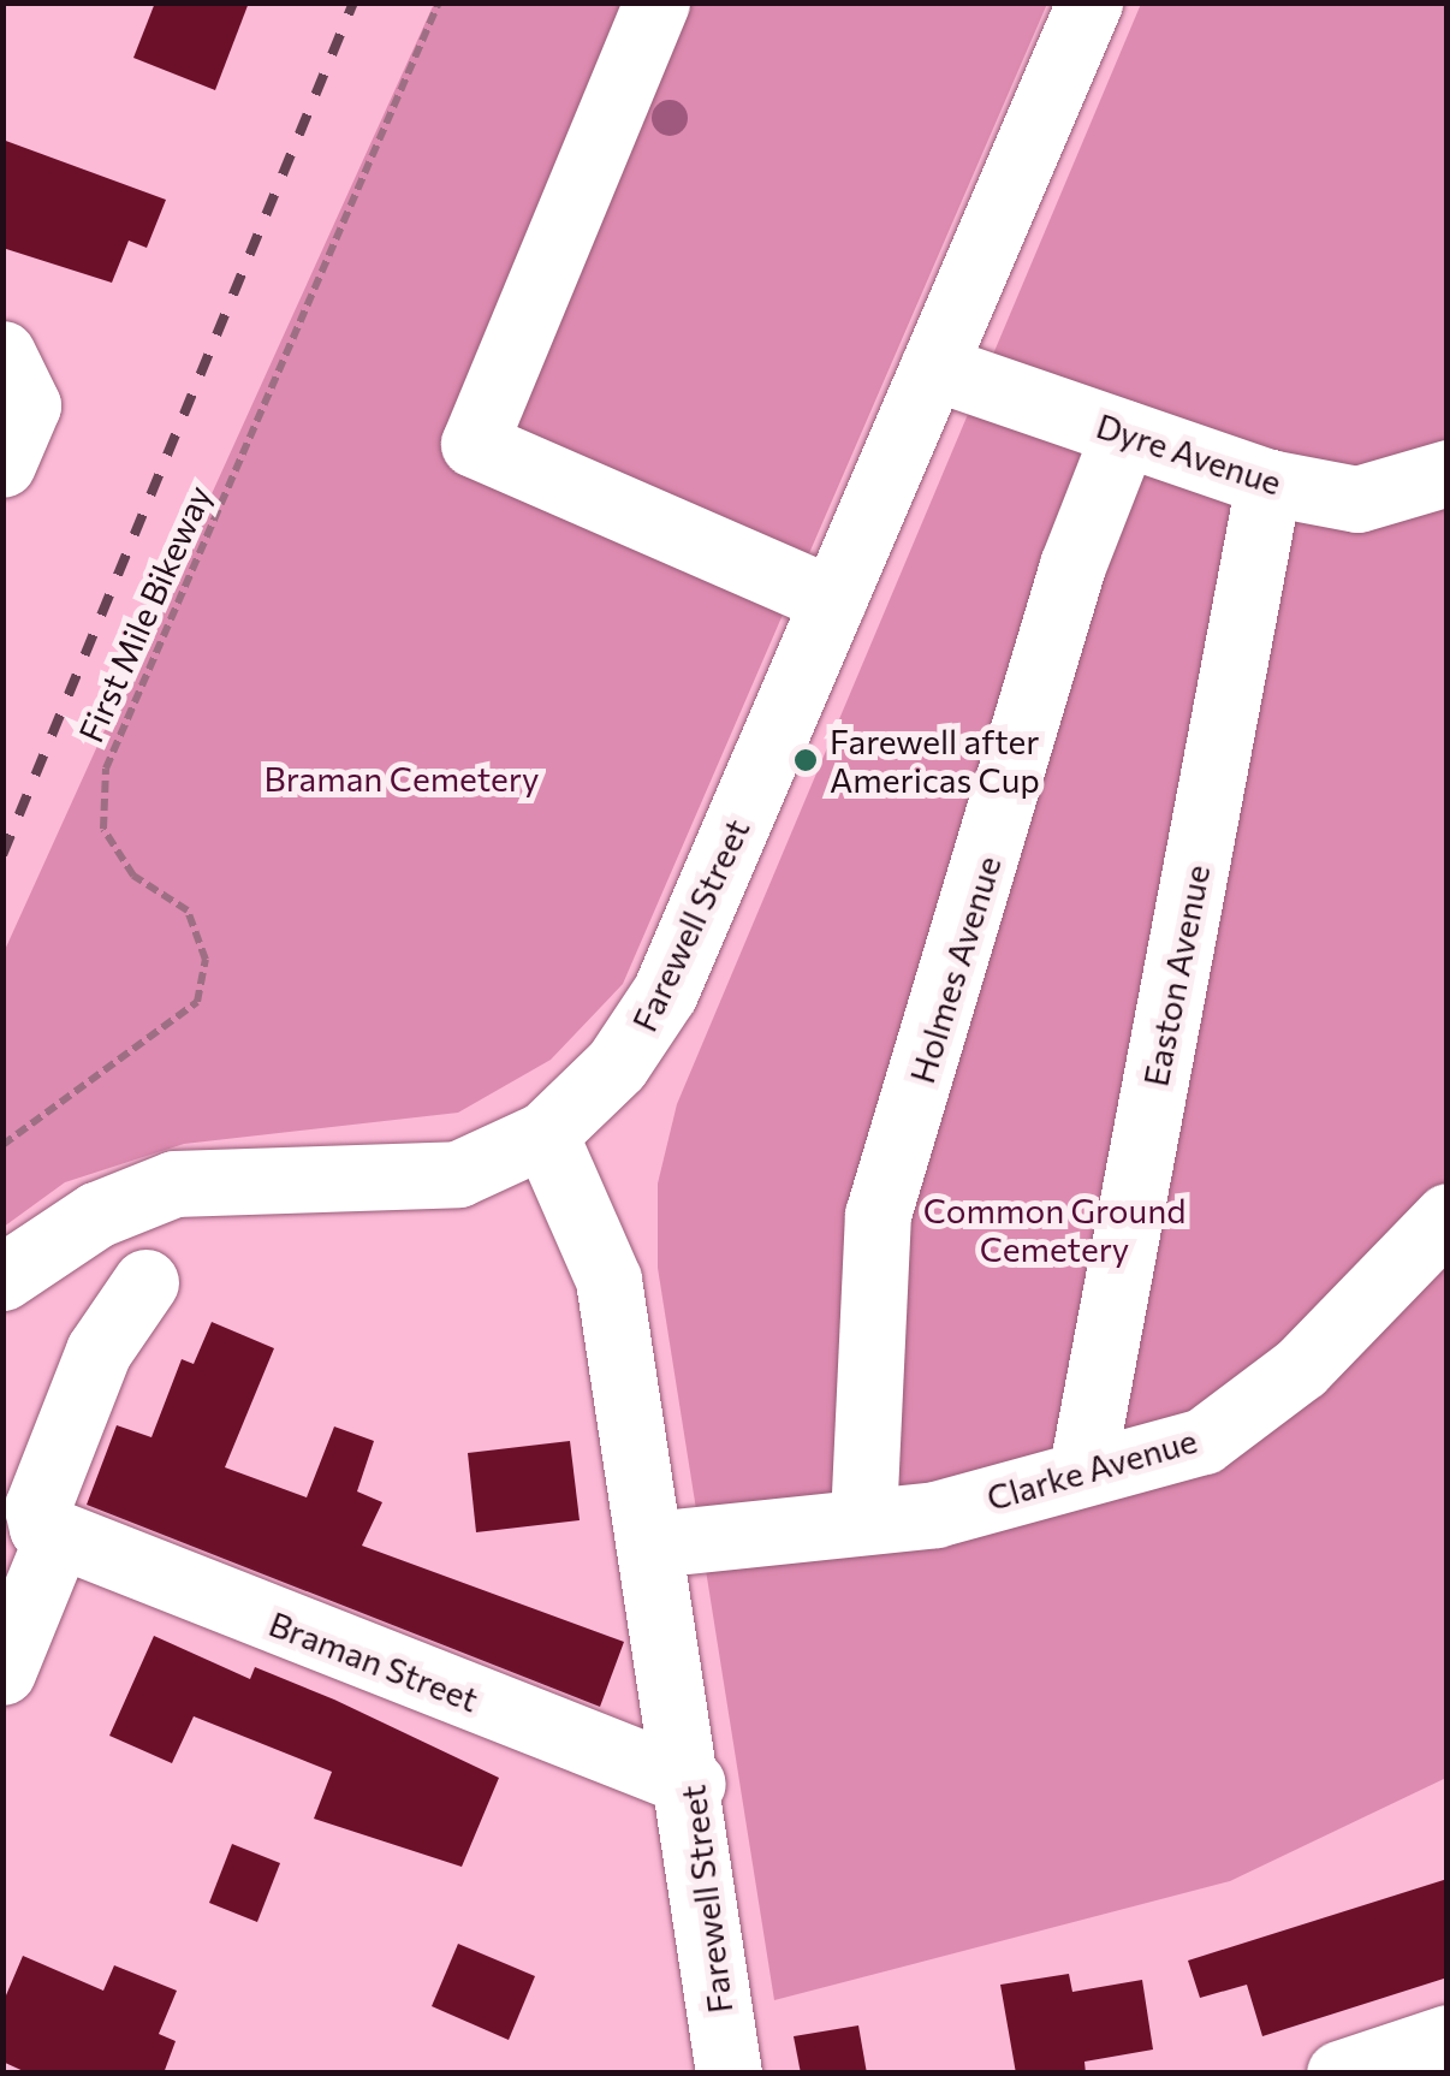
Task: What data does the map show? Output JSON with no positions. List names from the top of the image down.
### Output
{
  "streets": {
    "main road": [
      "Dyre Avenue",
      "Farewell Street",
      "Holmes Avenue",
      "Easton Avenue",
      "Clarke Avenue",
      "Braman Street"
    ],
    "path": ["First Mile Bikeway"]
  },
  "crossings": [
    ["Dyre Avenue", "Farewell Street"],
    ["Dyre Avenue", "Holmes Avenue"],
    ["Dyre Avenue", "Easton Avenue"],
    ["Farewell Street", "Clarke Avenue"],
    ["Farewell Street", "Braman Street"],
    ["Holmes Avenue", "Clarke Avenue"],
    ["Easton Avenue", "Clarke Avenue"]
  ],
  "parks": ["Braman Cemetery", "Common Ground Cemetery"],
  "places": ["Farewell after Americas Cup"]
}
